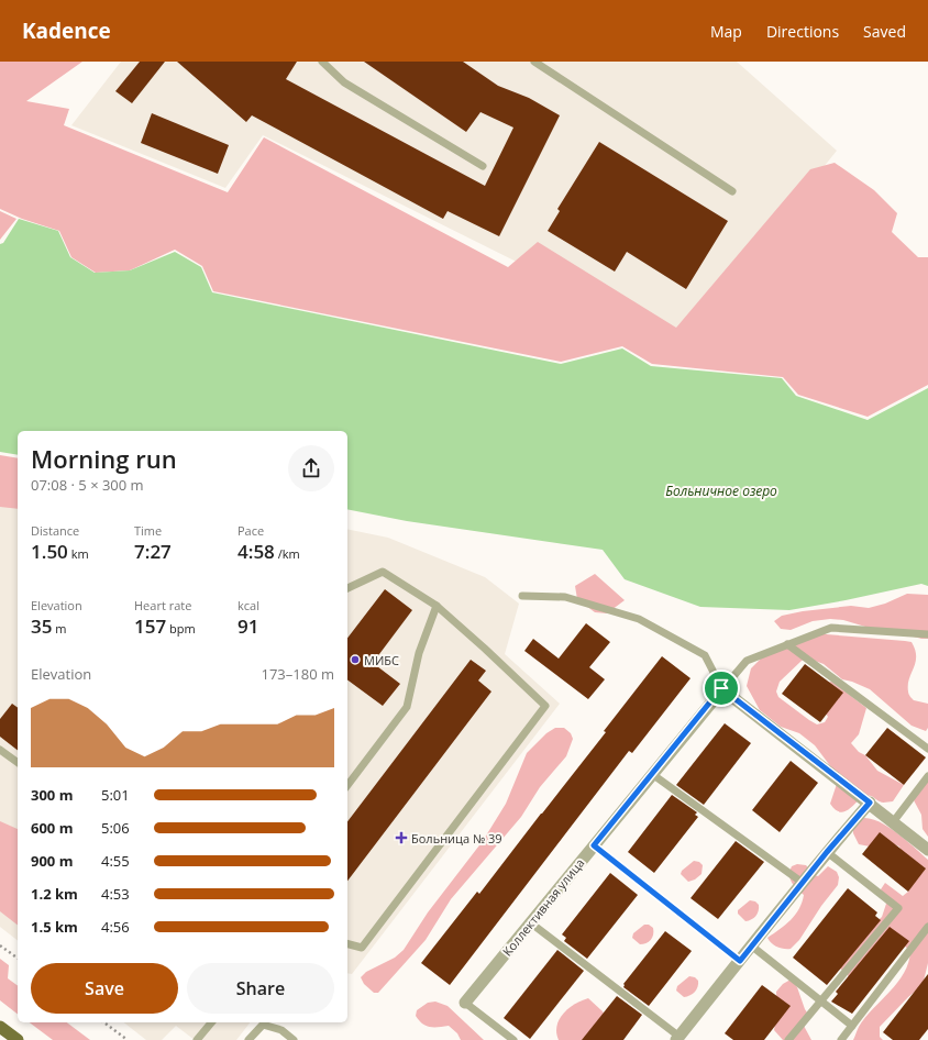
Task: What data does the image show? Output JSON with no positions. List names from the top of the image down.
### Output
{
  "streets": {
    "street": ["Коллективная улица"]
  },
  "water": ["Больничное озеро"],
  "places": {
    "other": ["МИБС"],
    "health": ["Больница № 39"]
  },
  "page": {
    "header": "Kadence",
    "nav": ["Map", "Directions", "Saved"],
    "heading": ["Morning run", "07:08 · 5 × 300 m"],
    "stats": [
      ["Distance", "1.50 km"],
      ["Time", "7:27"],
      ["Pace", "4:58 /km"],
      ["Elevation", "35 m"],
      ["Heart rate", "157 bpm"],
      ["kcal", "91"]
    ],
    "chart": ["Elevation", "173–180 m"],
    "list": [
      {
        "name": "300 m",
        "note": "5:01"
      },
      {
        "name": "600 m",
        "note": "5:06"
      },
      {
        "name": "900 m",
        "note": "4:55"
      },
      {
        "name": "1.2 km",
        "note": "4:53"
      },
      {
        "name": "1.5 km",
        "note": "4:56"
      }
    ],
    "buttons": ["Save", "Share"]
  }
}
